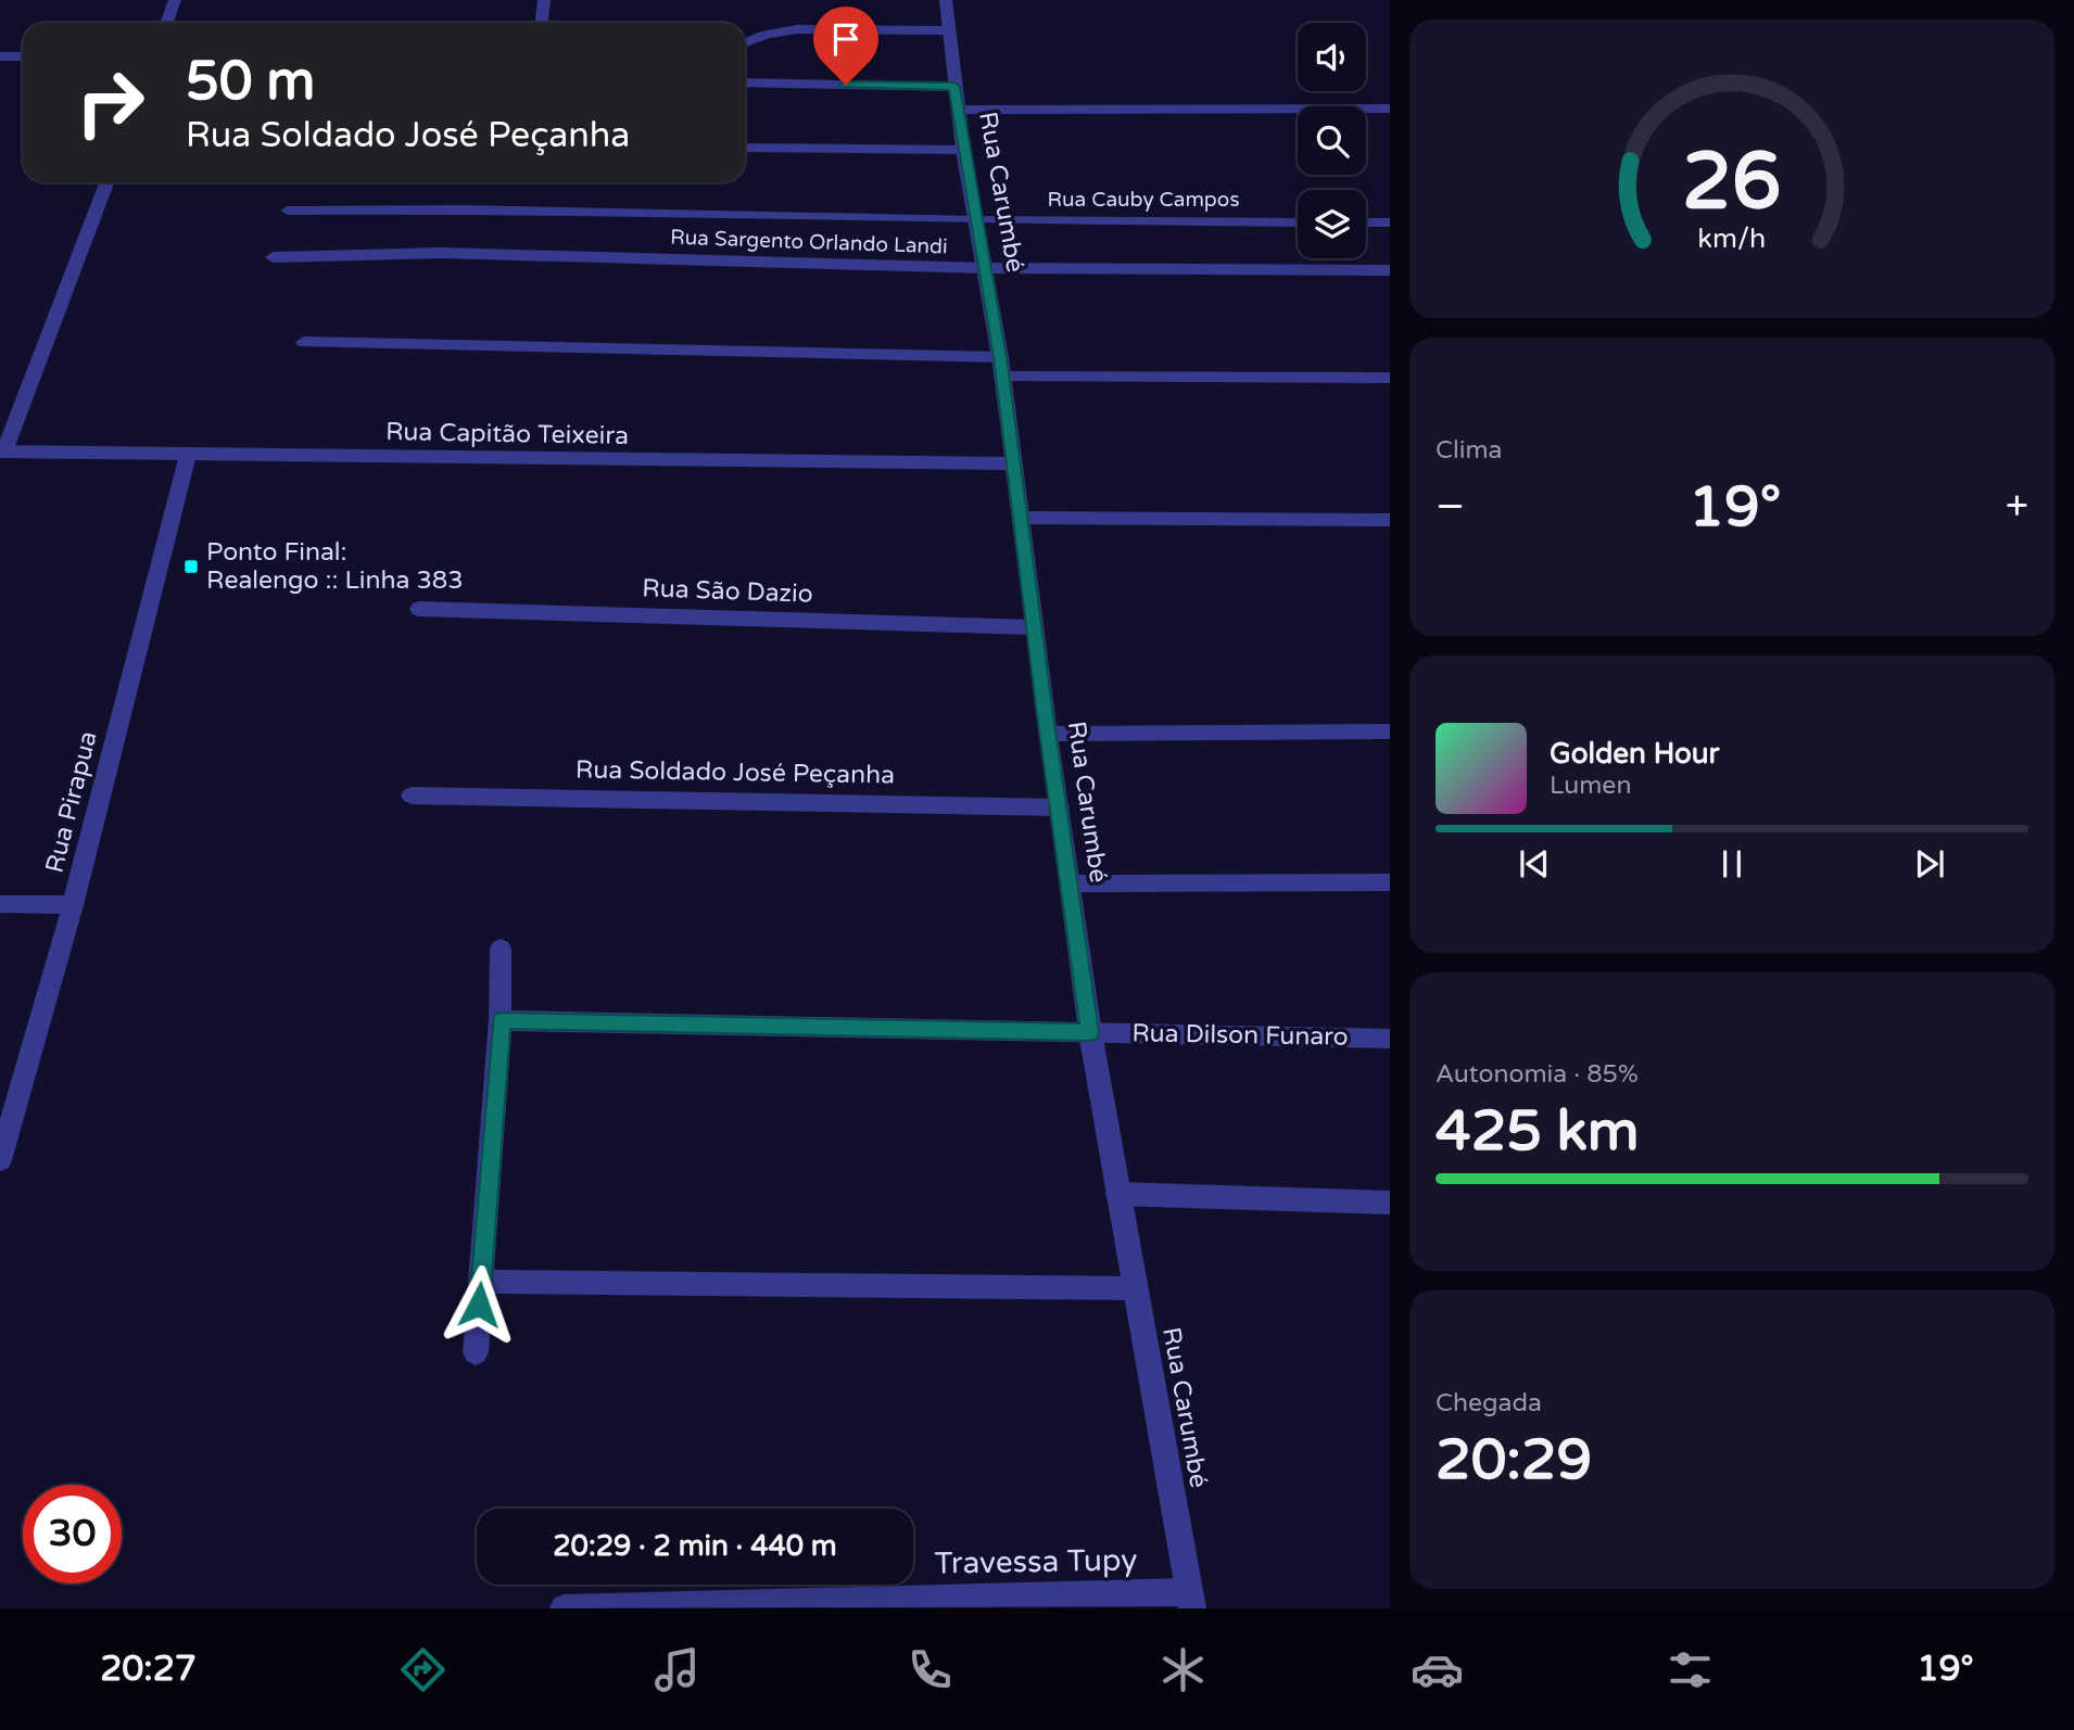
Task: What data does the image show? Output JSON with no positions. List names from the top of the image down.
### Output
{
  "streets": {
    "street": [
      "Rua Carumbé",
      "Rua Cauby Campos",
      "Rua Sargento Orlando Landi",
      "Rua Capitão Teixeira",
      "Rua São Dazio",
      "Rua Soldado José Peçanha",
      "Rua Pirapua",
      "Rua Dilson Funaro",
      "Travessa Tupy"
    ]
  },
  "crossings": [
    ["Rua Carumbé", "Rua Cauby Campos"],
    ["Rua Carumbé", "Rua Sargento Orlando Landi"],
    ["Rua Carumbé", "Rua Capitão Teixeira"],
    ["Rua Carumbé", "Rua São Dazio"],
    ["Rua Carumbé", "Rua Soldado José Peçanha"],
    ["Rua Carumbé", "Rua Dilson Funaro"],
    ["Rua Carumbé", "Travessa Tupy"],
    ["Rua Capitão Teixeira", "Rua Pirapua"]
  ],
  "places": {
    "transit": ["Ponto Final: Realengo :: Linha 383"]
  },
  "page": {
    "turn": ["50 m", "Rua Soldado José Peçanha"],
    "tile": [
      "Clima",
      ["Autonomia · 85%", "425 km"],
      ["Chegada", "20:29"]
    ],
    "heat": ["−", "19°", "+"],
    "song": ["Golden Hour", "Lumen"],
    "limit": "30",
    "trip": "20:29 · 2 min · 440 m",
    "tabs": ["20:27", "19°"],
    "gauge": ["26", "km/h"]
  }
}
